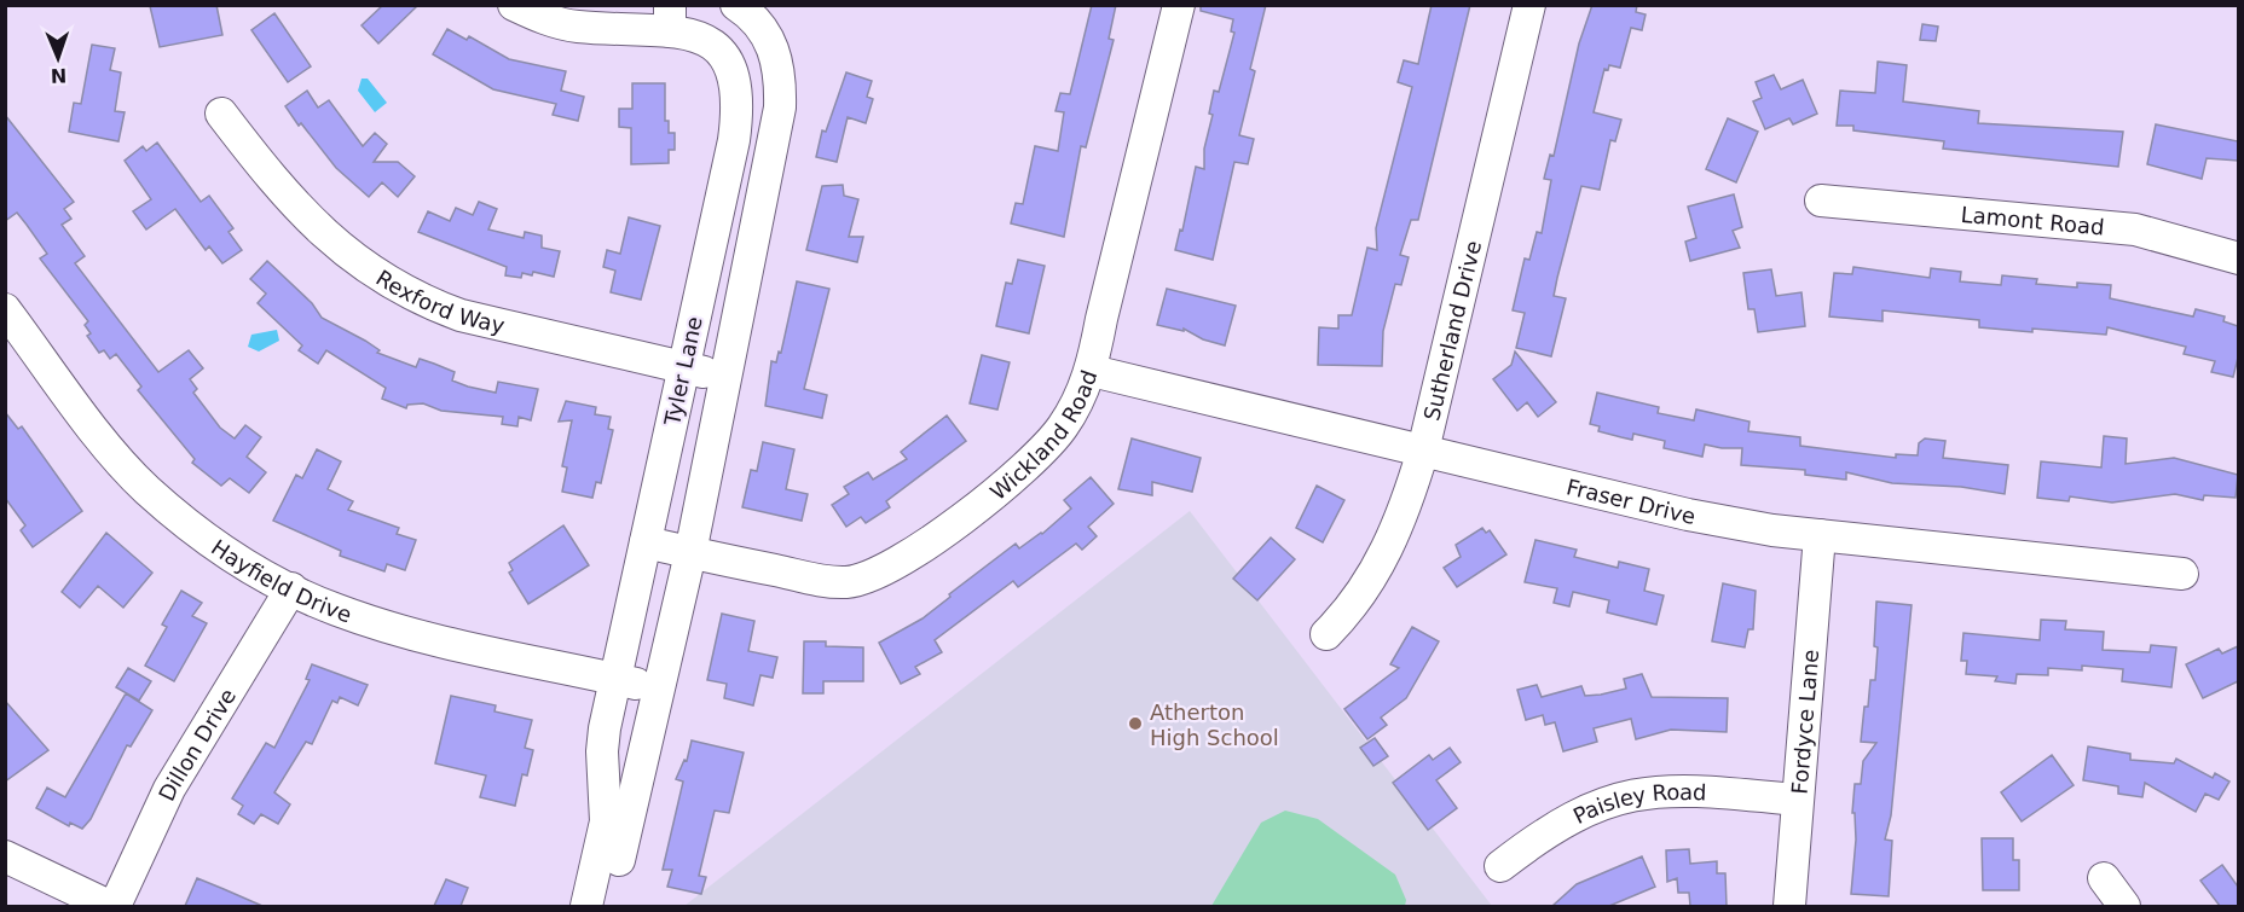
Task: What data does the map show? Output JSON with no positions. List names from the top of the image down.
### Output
{
  "streets": {
    "street": [
      "Lamont Road",
      "Rexford Way",
      "Sutherland Drive",
      "Tyler Lane",
      "Wickland Road",
      "Fraser Drive",
      "Hayfield Drive",
      "Fordyce Lane",
      "Dillon Drive",
      "Paisley Road"
    ]
  },
  "crossings": [
    ["Rexford Way", "Tyler Lane"],
    ["Sutherland Drive", "Fraser Drive"],
    ["Tyler Lane", "Wickland Road"],
    ["Tyler Lane", "Hayfield Drive"],
    ["Wickland Road", "Fraser Drive"],
    ["Fraser Drive", "Fordyce Lane"],
    ["Hayfield Drive", "Dillon Drive"],
    ["Fordyce Lane", "Paisley Road"]
  ],
  "places": ["Atherton High School"],
  "north": "bottom"
}
